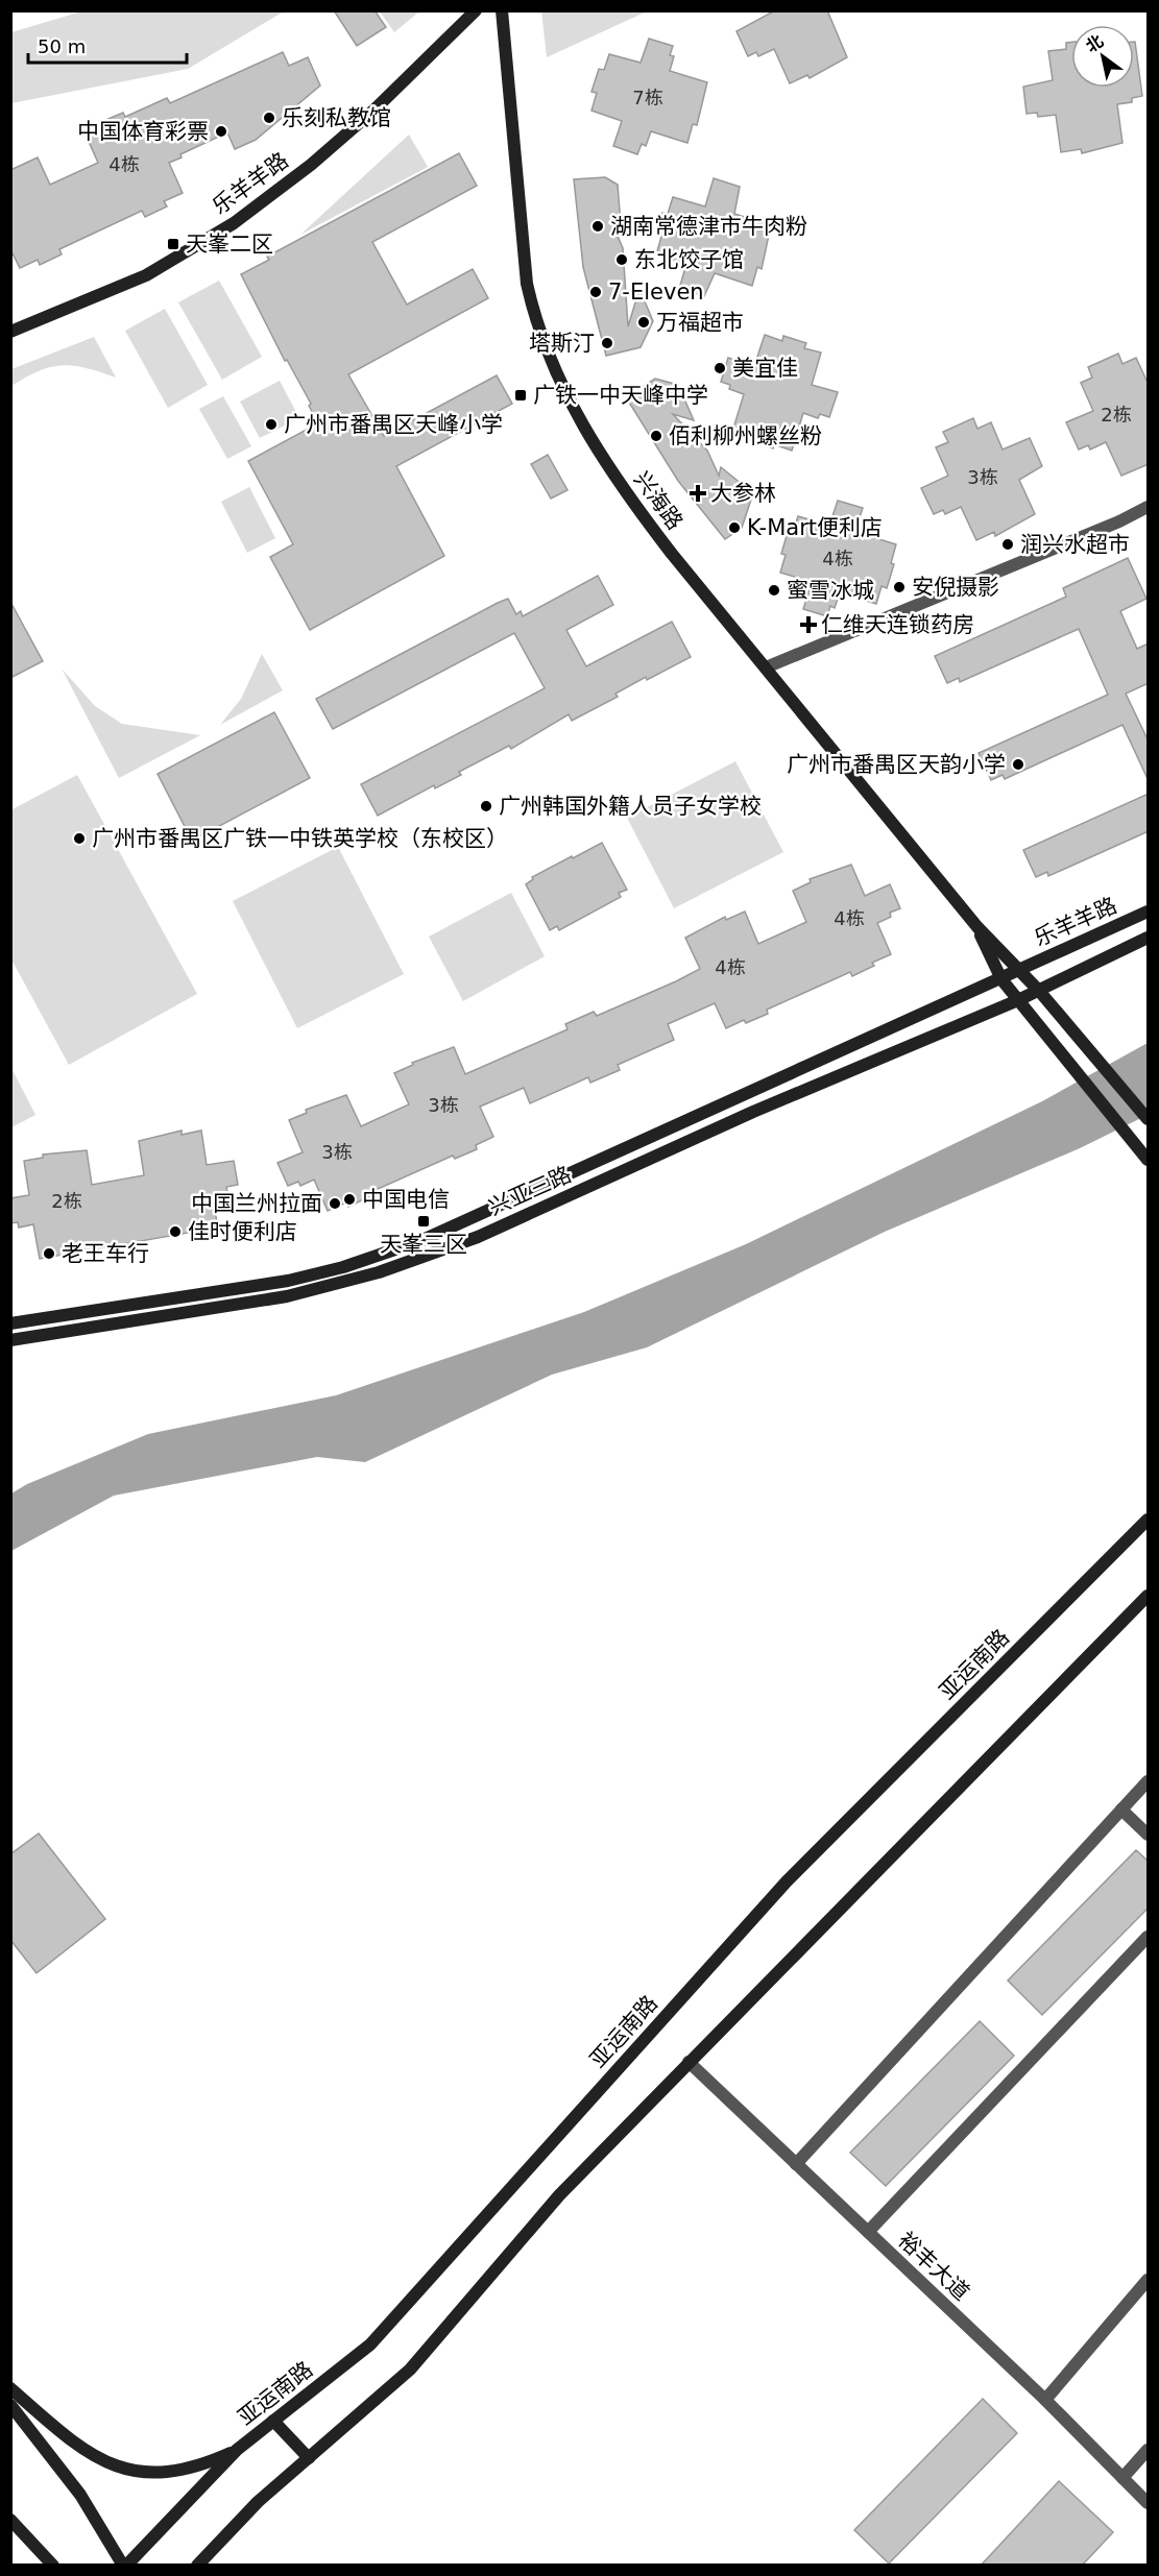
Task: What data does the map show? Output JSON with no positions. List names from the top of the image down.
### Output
{
  "streets": {
    "street": [
      "乐羊羊路",
      "兴海路",
      "兴亚三路",
      "亚运南路",
      "裕丰大道"
    ]
  },
  "crossings": [
    ["乐羊羊路", "兴亚三路"]
  ],
  "places": {
    "other": [
      "乐刻私教馆",
      "中国体育彩票",
      "湖南常德津市牛肉粉",
      "东北饺子馆",
      "7-Eleven",
      "万福超市",
      "塔斯汀",
      "美宜佳",
      "广州市番禺区天峰小学",
      "佰利柳州螺丝粉",
      "K-Mart便利店",
      "润兴水超市",
      "安倪摄影",
      "蜜雪冰城",
      "广州市番禺区天韵小学",
      "广州韩国外籍人员子女学校",
      "广州市番禺区广铁一中铁英学校（东校区）",
      "中国电信",
      "中国兰州拉面",
      "佳时便利店",
      "老王车行"
    ],
    "transit": ["天峯二区", "广铁一中天峰中学", "天峯三区"],
    "health": ["大参林", "仁维天连锁药房"]
  },
  "house_numbers": [
    "7栋",
    "4栋",
    "2栋",
    "3栋",
    "4栋",
    "4栋",
    "4栋",
    "3栋",
    "3栋",
    "2栋"
  ],
  "scale_bar": "50 m",
  "north": "top left"
}
